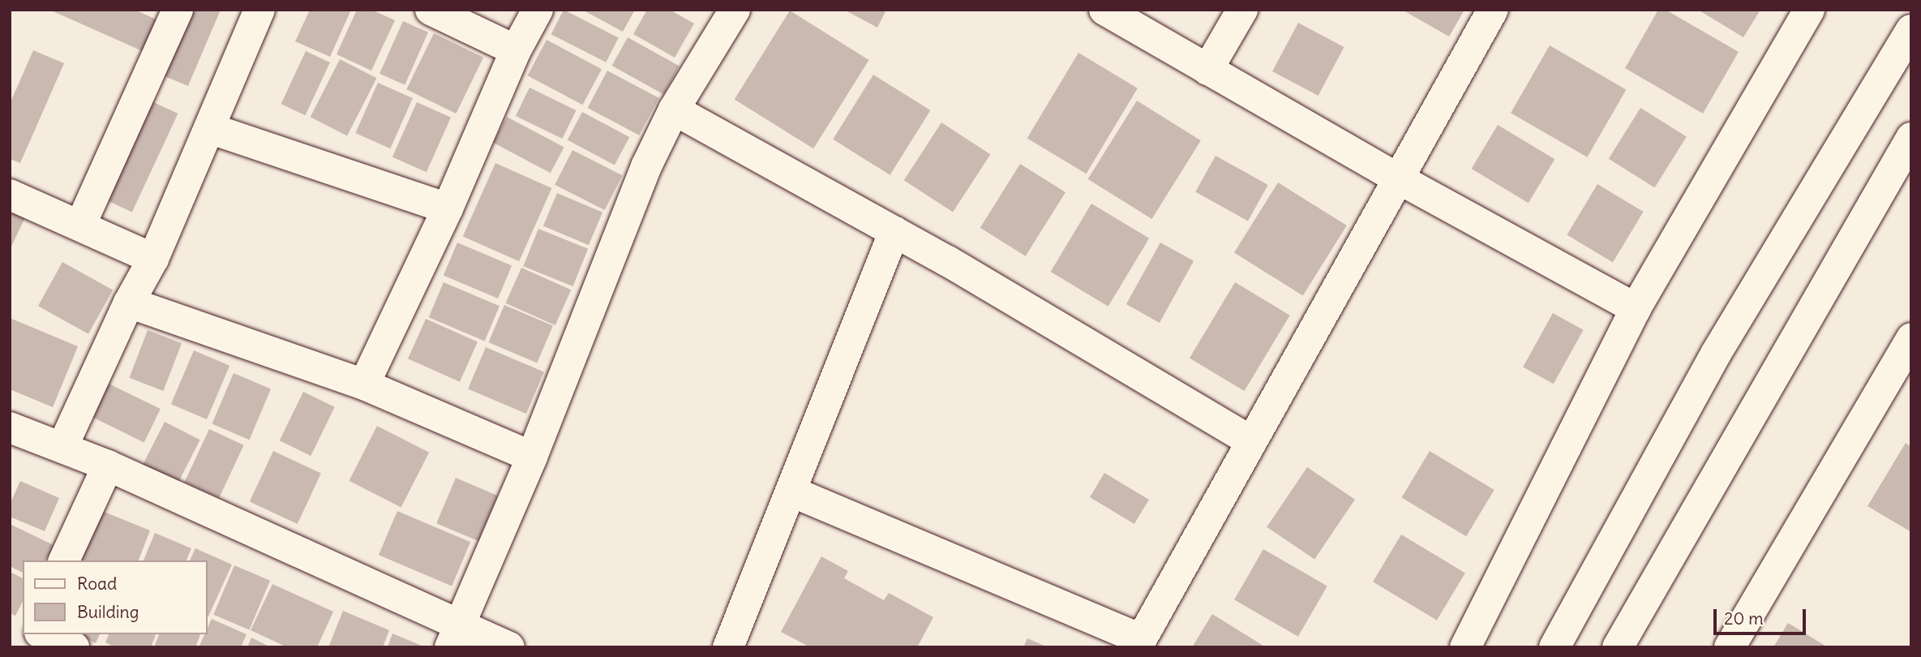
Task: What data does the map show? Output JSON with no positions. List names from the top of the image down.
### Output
{
  "legend": ["Road", "Building"],
  "scale_bar": "20 m"
}
